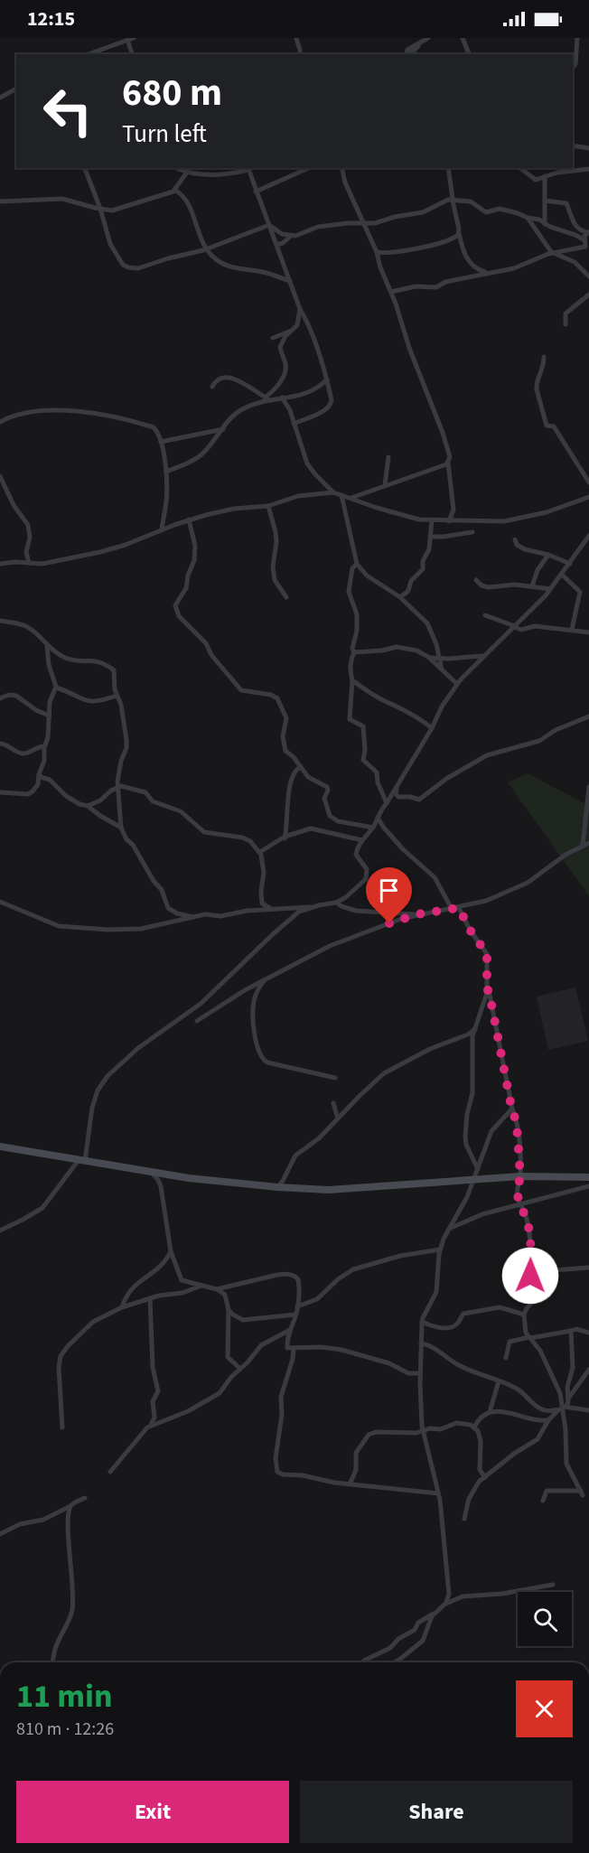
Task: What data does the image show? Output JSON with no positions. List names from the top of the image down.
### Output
{
  "page": {
    "status": "12:15",
    "turn": ["680 m", "Turn left"],
    "heading": ["11 min", "810 m · 12:26"],
    "buttons": ["Exit", "Share"]
  }
}
